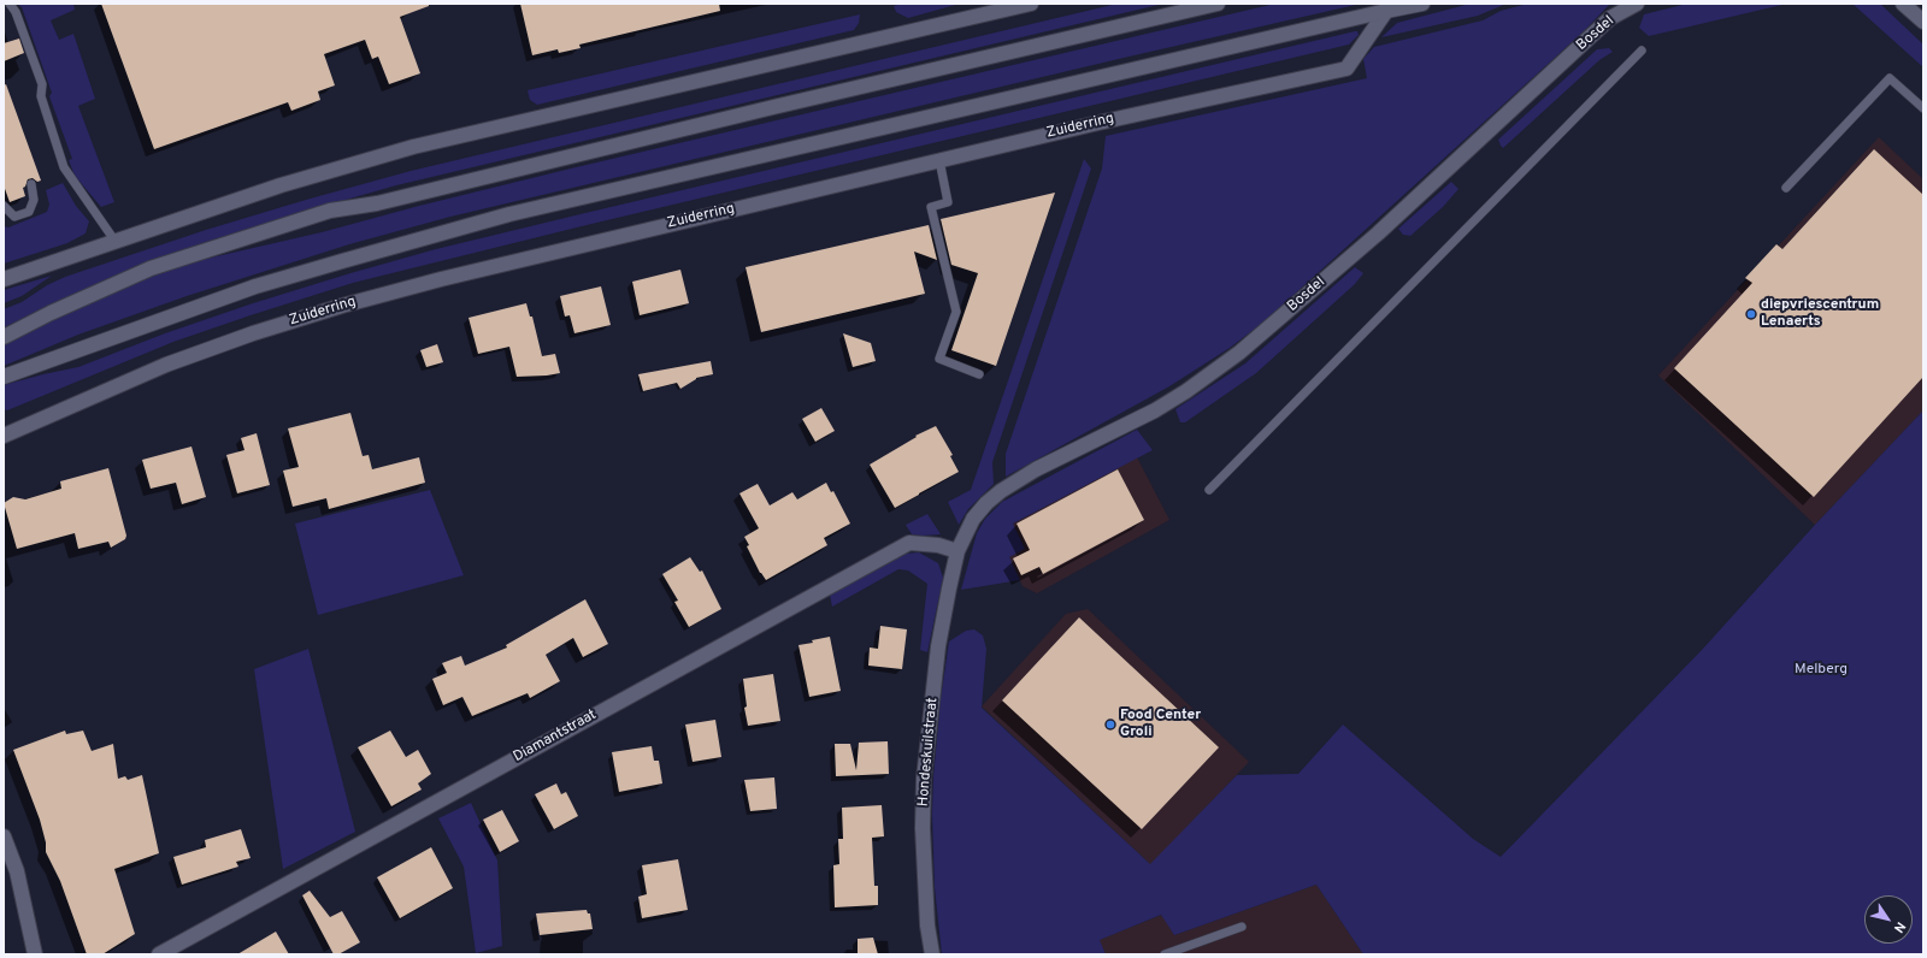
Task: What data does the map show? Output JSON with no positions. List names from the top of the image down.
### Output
{
  "streets": {
    "street": [
      "Bosdel",
      "Zuiderring",
      "Diamantstraat",
      "Hondeskuilstraat"
    ]
  },
  "crossings": [
    ["Bosdel", "Diamantstraat"],
    ["Bosdel", "Hondeskuilstraat"],
    ["Diamantstraat", "Hondeskuilstraat"]
  ],
  "parks": ["Melberg"],
  "places": ["diepvriescentrum Lenaerts", "Food Center Groli"],
  "north": "bottom right"
}
